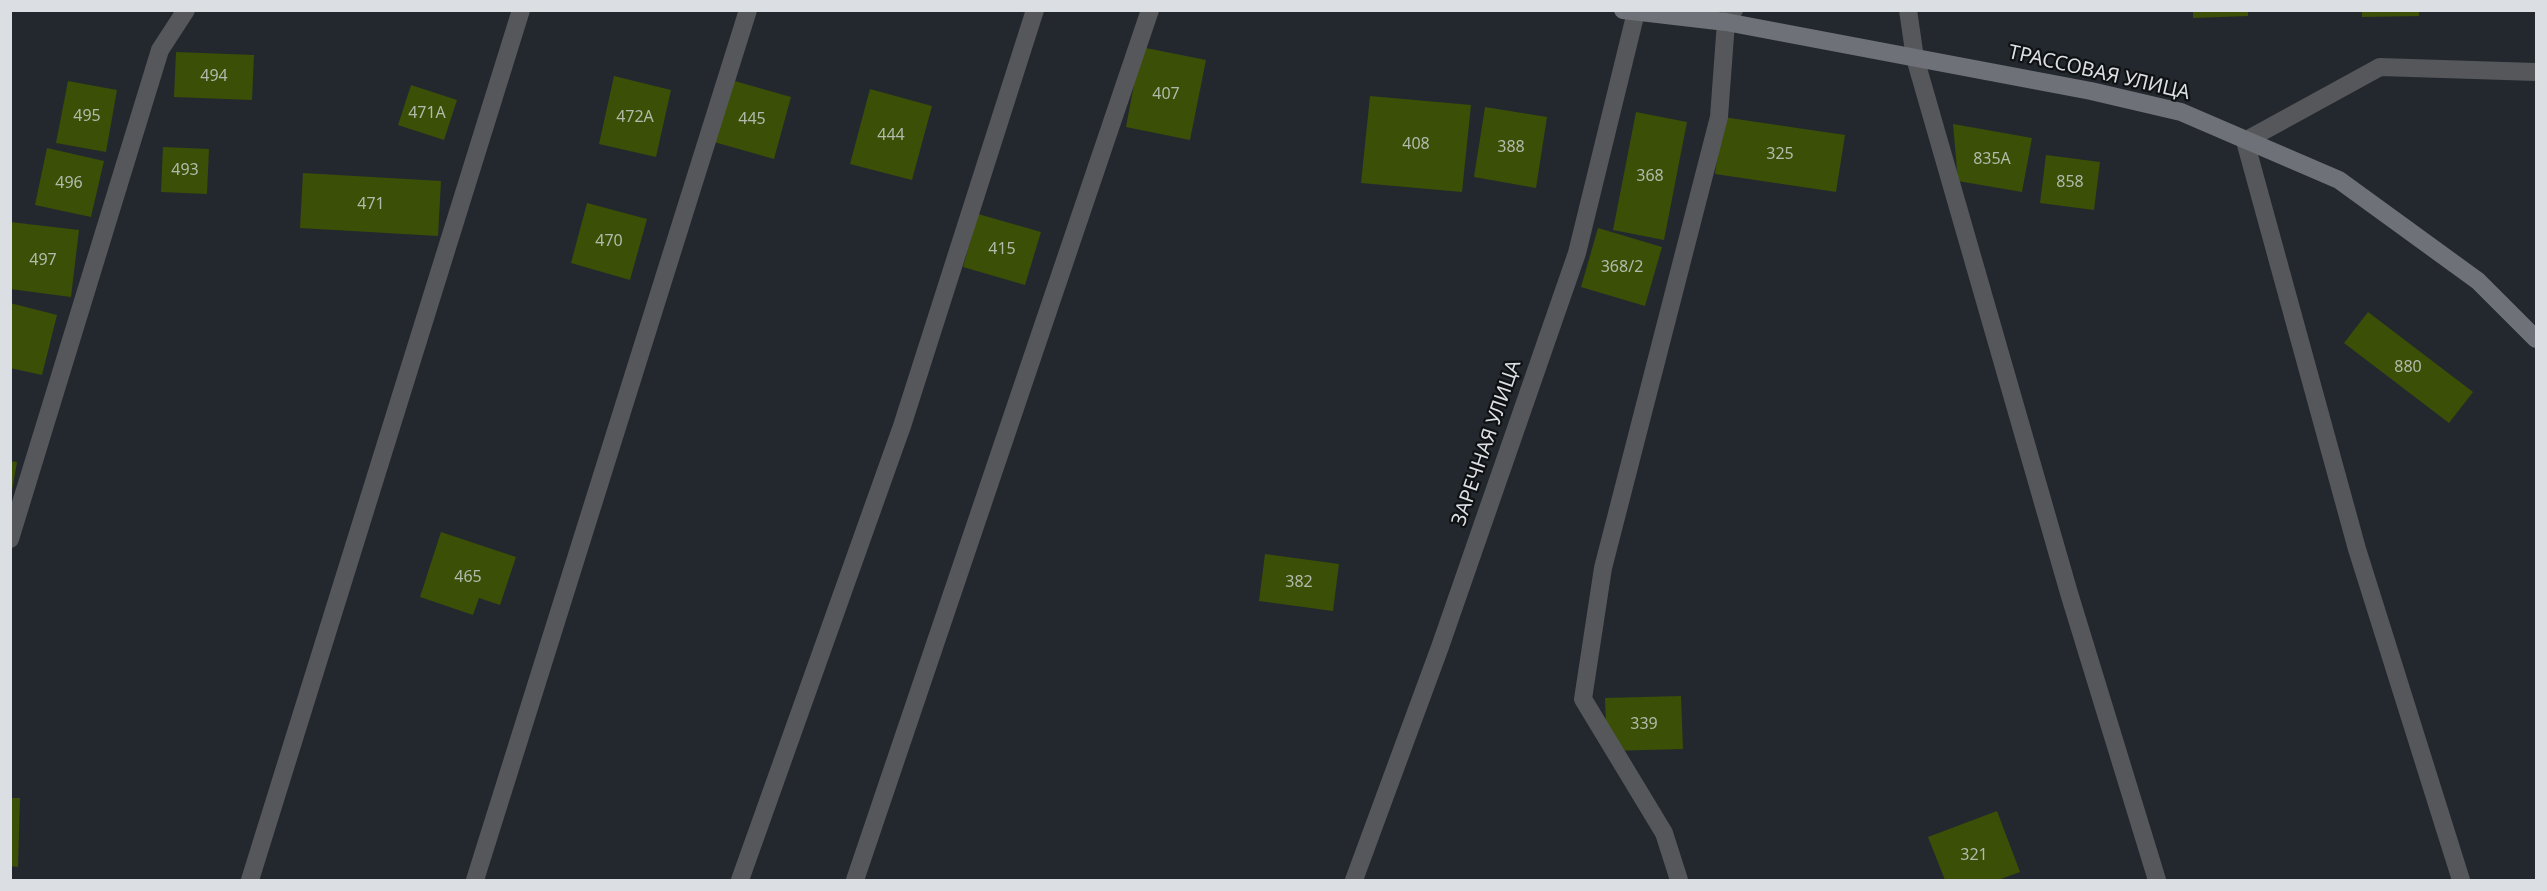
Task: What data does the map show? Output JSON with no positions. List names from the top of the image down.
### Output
{
  "streets": {
    "street": ["ТРАССОВАЯ УЛИЦА", "ЗАРЕЧНАЯ УЛИЦА"]
  },
  "crossings": [
    ["ТРАССОВАЯ УЛИЦА", "ЗАРЕЧНАЯ УЛИЦА"]
  ],
  "house_numbers": [
    "494",
    "407",
    "471А",
    "495",
    "472А",
    "445",
    "444",
    "408",
    "388",
    "325",
    "835А",
    "493",
    "368",
    "858",
    "496",
    "471",
    "470",
    "415",
    "497",
    "368/2",
    "880",
    "465",
    "382",
    "339",
    "321"
  ]
}
